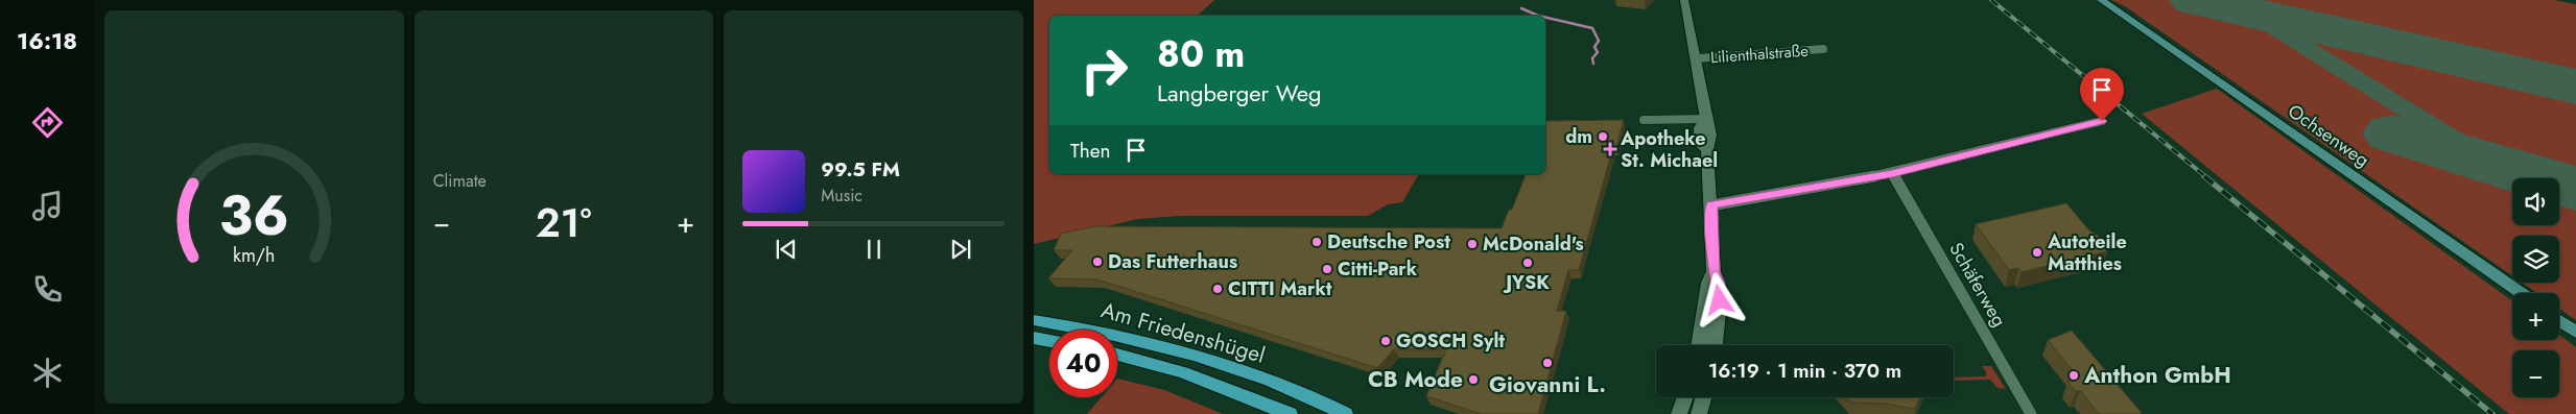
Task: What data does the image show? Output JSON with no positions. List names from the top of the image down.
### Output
{
  "streets": {
    "main road": ["Ochsenweg", "Am Friedenshügel"],
    "street": ["Lilienthalstraße", "Schäferweg"]
  },
  "places": {
    "other": [
      "dm",
      "Deutsche Post",
      "McDonald's",
      "Autoteile Matthies",
      "Das Futterhaus",
      "JYSK",
      "Citti-Park",
      "CITTI Markt",
      "GOSCH Sylt",
      "Giovanni L.",
      "Anthon GmbH",
      "CB Mode"
    ],
    "health": ["Apotheke St. Michael"]
  },
  "page": {
    "tabs": "16:18",
    "tile": "Climate",
    "turn": ["80 m", "Langberger Weg"],
    "then": "Then",
    "song": ["99.5 FM", "Music"],
    "map_buttons": ["+", "−"],
    "heat": ["−", "21°", "+"],
    "limit": "40",
    "trip": "16:19 · 1 min · 370 m",
    "gauge": ["36", "km/h"]
  }
}
